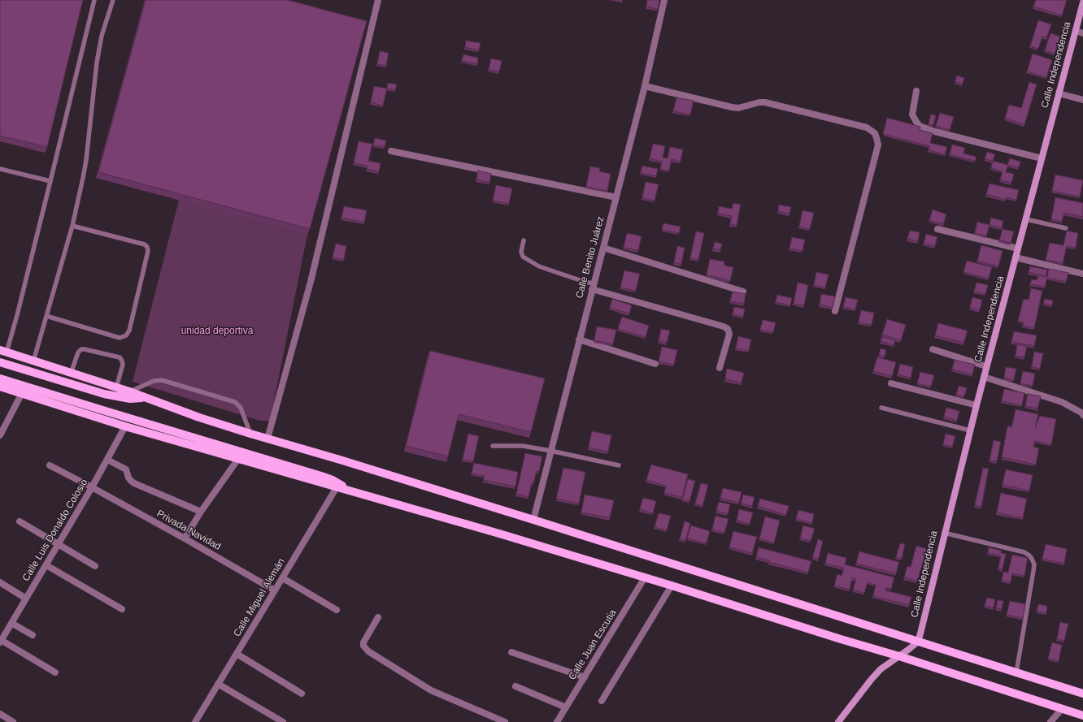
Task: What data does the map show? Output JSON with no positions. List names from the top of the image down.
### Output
{
  "streets": {
    "street": [
      "Calle Independencia",
      "Calle Benito Juárez",
      "Calle Luis Donaldo Colosio",
      "Privada Navidad",
      "Calle Miguel Alemán",
      "Calle Juan Escutia"
    ]
  },
  "crossings": [
    ["Calle Luis Donaldo Colosio", "Privada Navidad"],
    ["Privada Navidad", "Calle Miguel Alemán"]
  ],
  "parks": ["unidad deportiva"]
}
